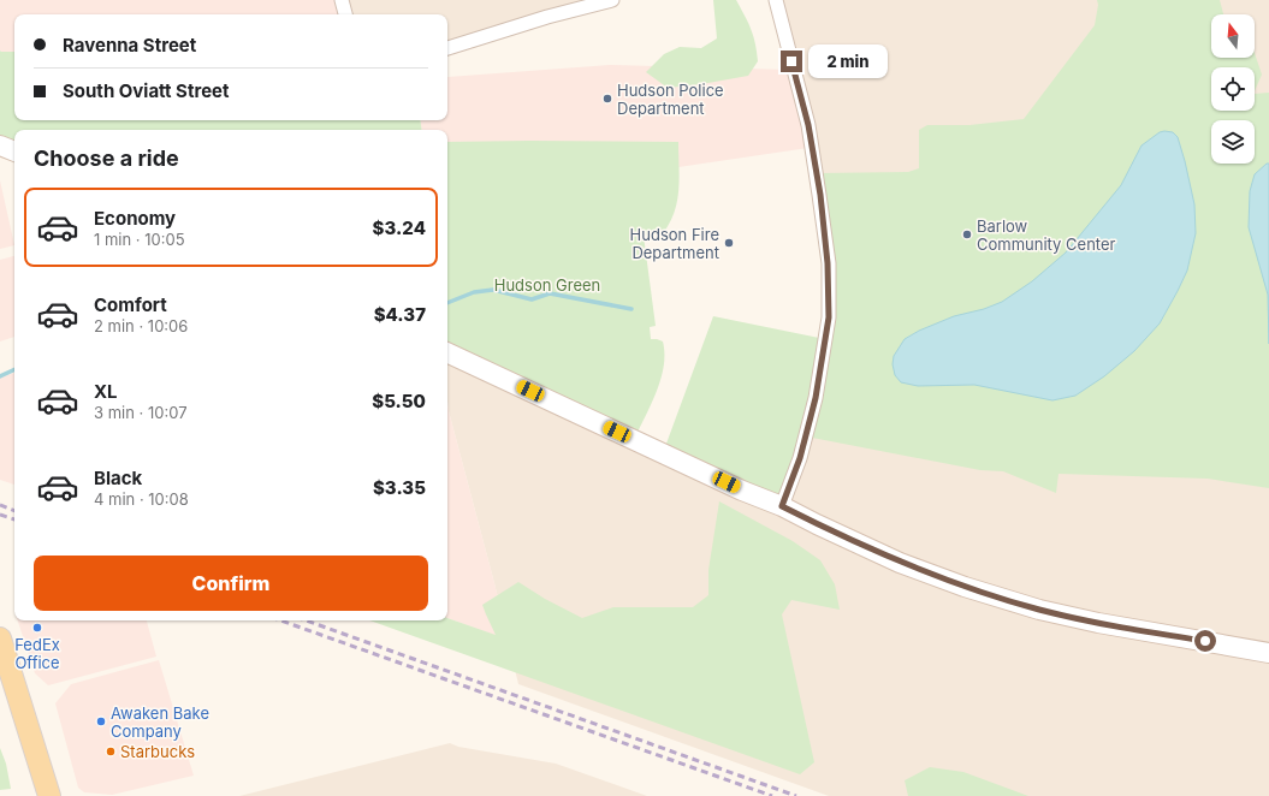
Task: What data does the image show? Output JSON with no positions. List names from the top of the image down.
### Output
{
  "parks": ["Hudson Green"],
  "places": [
    "Hudson Police Department",
    "Barlow Community Center",
    "Hudson Fire Department",
    "FedEx Office",
    "Awaken Bake Company",
    "Starbucks"
  ],
  "north": "top",
  "page": {
    "banner": ["Ravenna Street", "South Oviatt Street"],
    "bubble": "2 min",
    "heading": "Choose a ride",
    "list": [
      {
        "name": "Economy",
        "note": "1 min · 10:05",
        "value": "$3.24"
      },
      {
        "name": "Comfort",
        "note": "2 min · 10:06",
        "value": "$4.37"
      },
      {
        "name": "XL",
        "note": "3 min · 10:07",
        "value": "$5.50"
      },
      {
        "name": "Black",
        "note": "4 min · 10:08",
        "value": "$3.35"
      }
    ],
    "buttons": "Confirm"
  }
}
